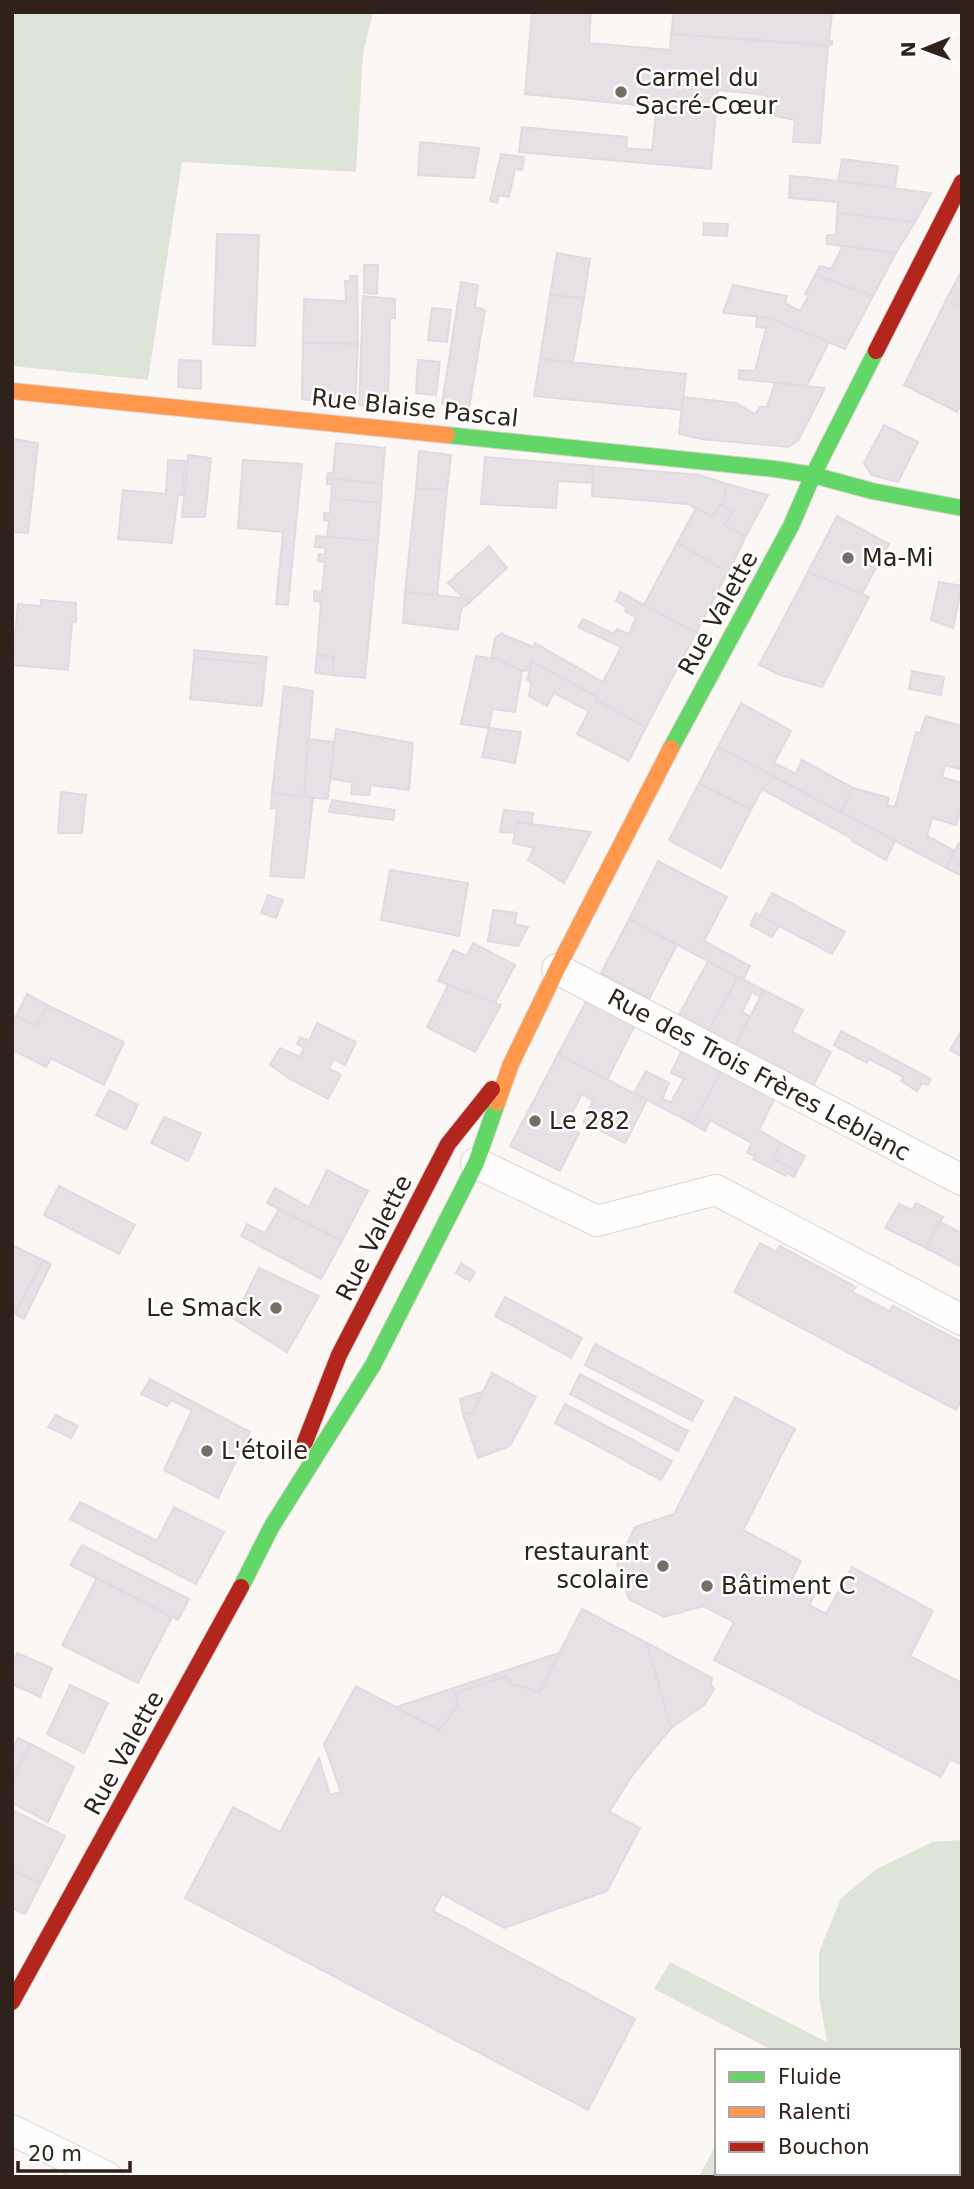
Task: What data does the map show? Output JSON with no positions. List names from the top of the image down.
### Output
{
  "streets": {
    "main road": ["Rue Blaise Pascal", "Rue Valette"],
    "street": ["Rue des Trois Frères Leblanc"]
  },
  "crossings": [
    ["Rue Blaise Pascal", "Rue Valette"],
    ["Rue Valette", "Rue des Trois Frères Leblanc"]
  ],
  "places": [
    "Carmel du Sacré-Cœur",
    "Ma-Mi",
    "Le 282",
    "Le Smack",
    "L'étoile",
    "restaurant scolaire",
    "Bâtiment C"
  ],
  "legend": ["Fluide", "Ralenti", "Bouchon"],
  "scale_bar": "20 m",
  "north": "left"
}
